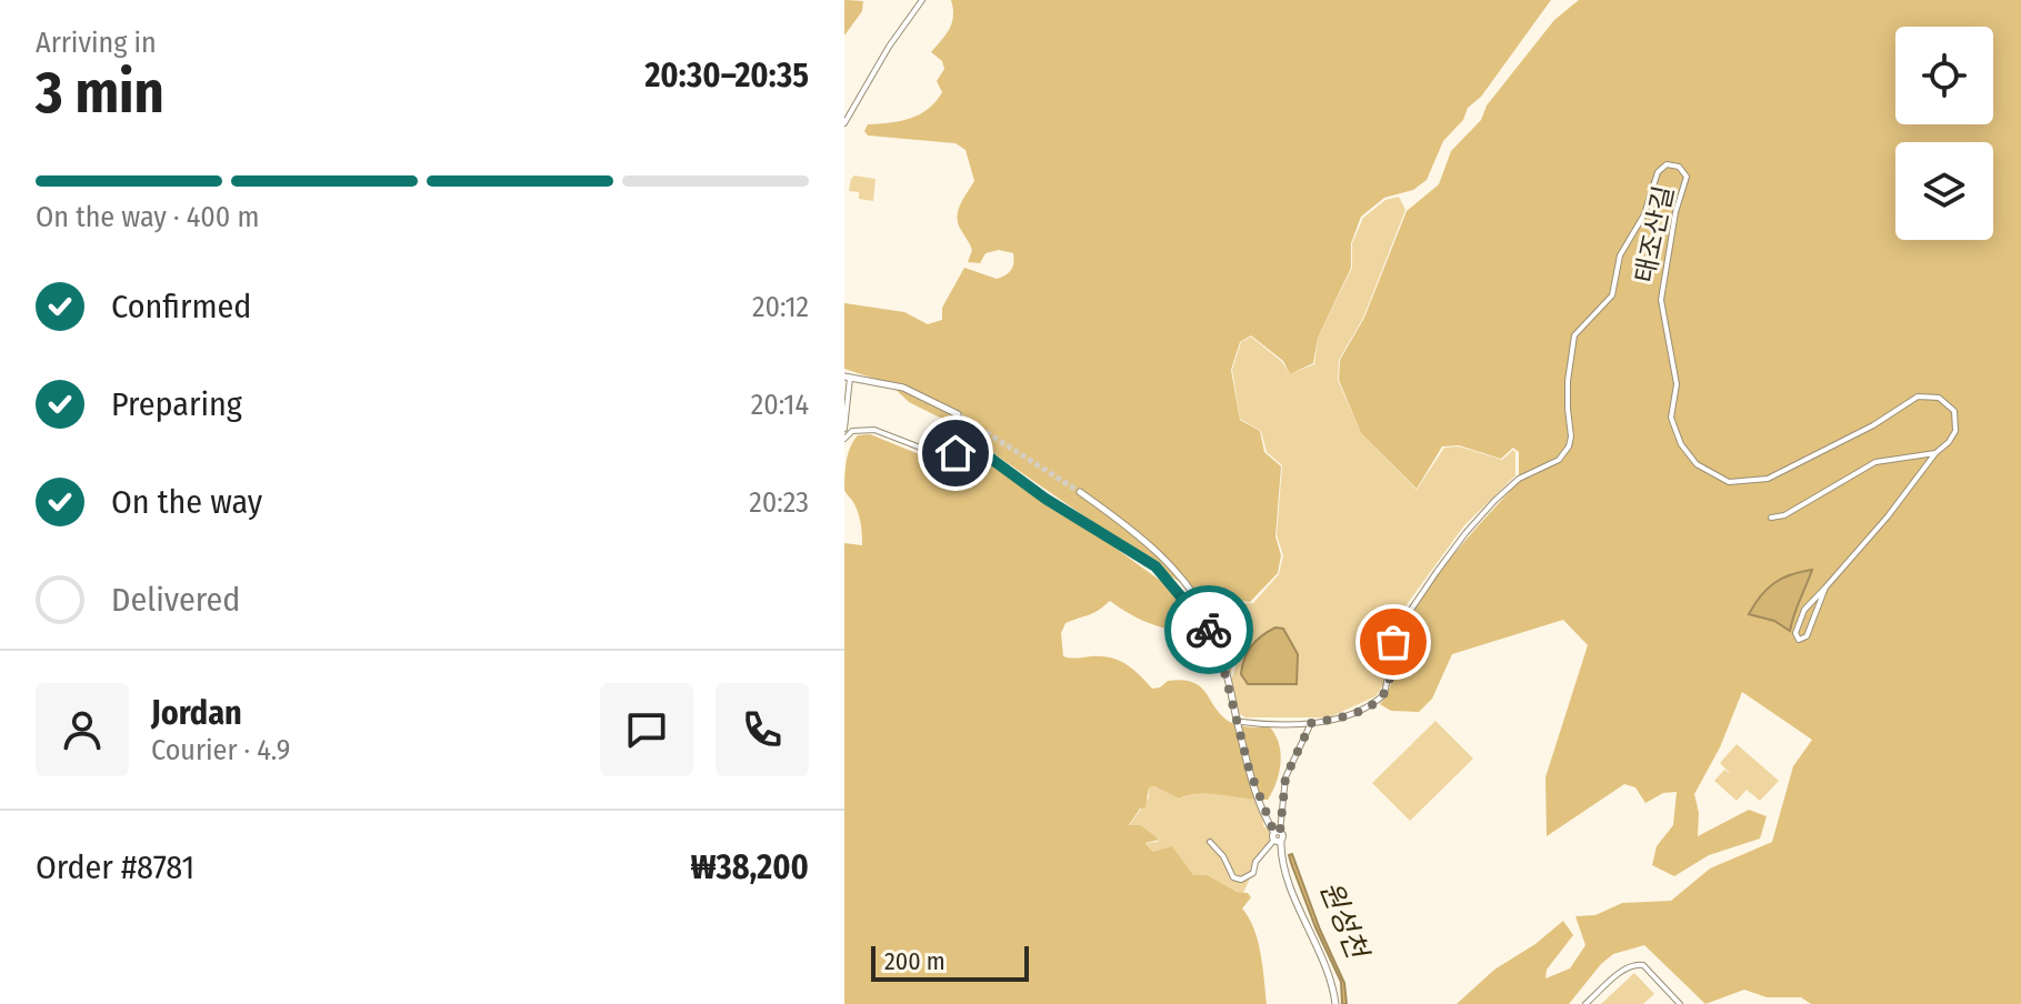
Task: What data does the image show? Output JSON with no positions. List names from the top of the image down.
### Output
{
  "streets": {
    "street": ["태조산길"]
  },
  "water": ["원성천"],
  "scale_bar": "200 m",
  "page": {
    "heading": ["3 min", "Arriving in", "20:30–20:35"],
    "panel": [
      "Jordan",
      "Courier · 4.9",
      "Order #8781",
      "₩38,200"
    ],
    "bar": "On the way · 400 m",
    "list": [
      ["Confirmed", "20:12"],
      ["Preparing", "20:14"],
      ["On the way", "20:23"],
      "Delivered"
    ],
    "scale": "200 m"
  }
}
